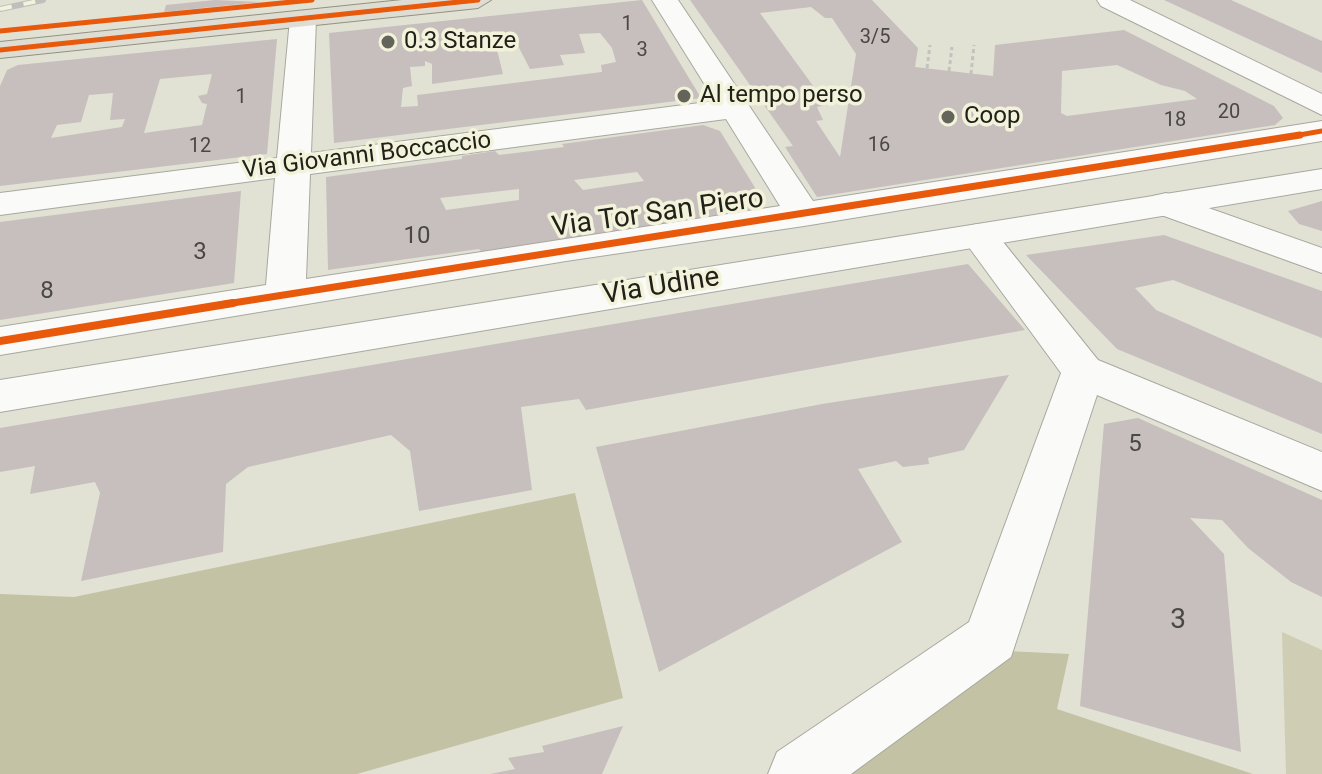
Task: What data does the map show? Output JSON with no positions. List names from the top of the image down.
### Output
{
  "streets": {
    "street": ["Via Giovanni Boccaccio", "Via Tor San Piero", "Via Udine"]
  },
  "places": ["0.3 Stanze", "Al tempo perso", "Coop"],
  "house_numbers": [
    "1",
    "3/5",
    "3",
    "1",
    "20",
    "18",
    "16",
    "12",
    "10",
    "3",
    "8",
    "5",
    "3"
  ]
}
